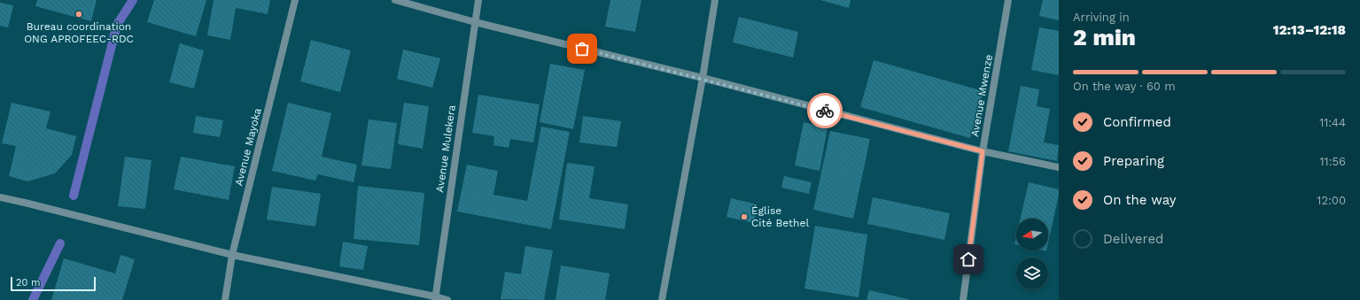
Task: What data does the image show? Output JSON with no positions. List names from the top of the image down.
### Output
{
  "streets": {
    "street": ["Avenue Mwenze", "Avenue Mayoka", "Avenue Mulekera"]
  },
  "places": ["Bureau coordination ONG APROFEEC-RDC", "Église Cité Bethel"],
  "scale_bar": "20 m",
  "north": "left",
  "page": {
    "heading": ["2 min", "Arriving in", "12:13–12:18"],
    "bar": "On the way · 60 m",
    "list": [
      ["Confirmed", "11:44"],
      ["Preparing", "11:56"],
      ["On the way", "12:00"],
      "Delivered"
    ],
    "scale": "20 m"
  }
}
